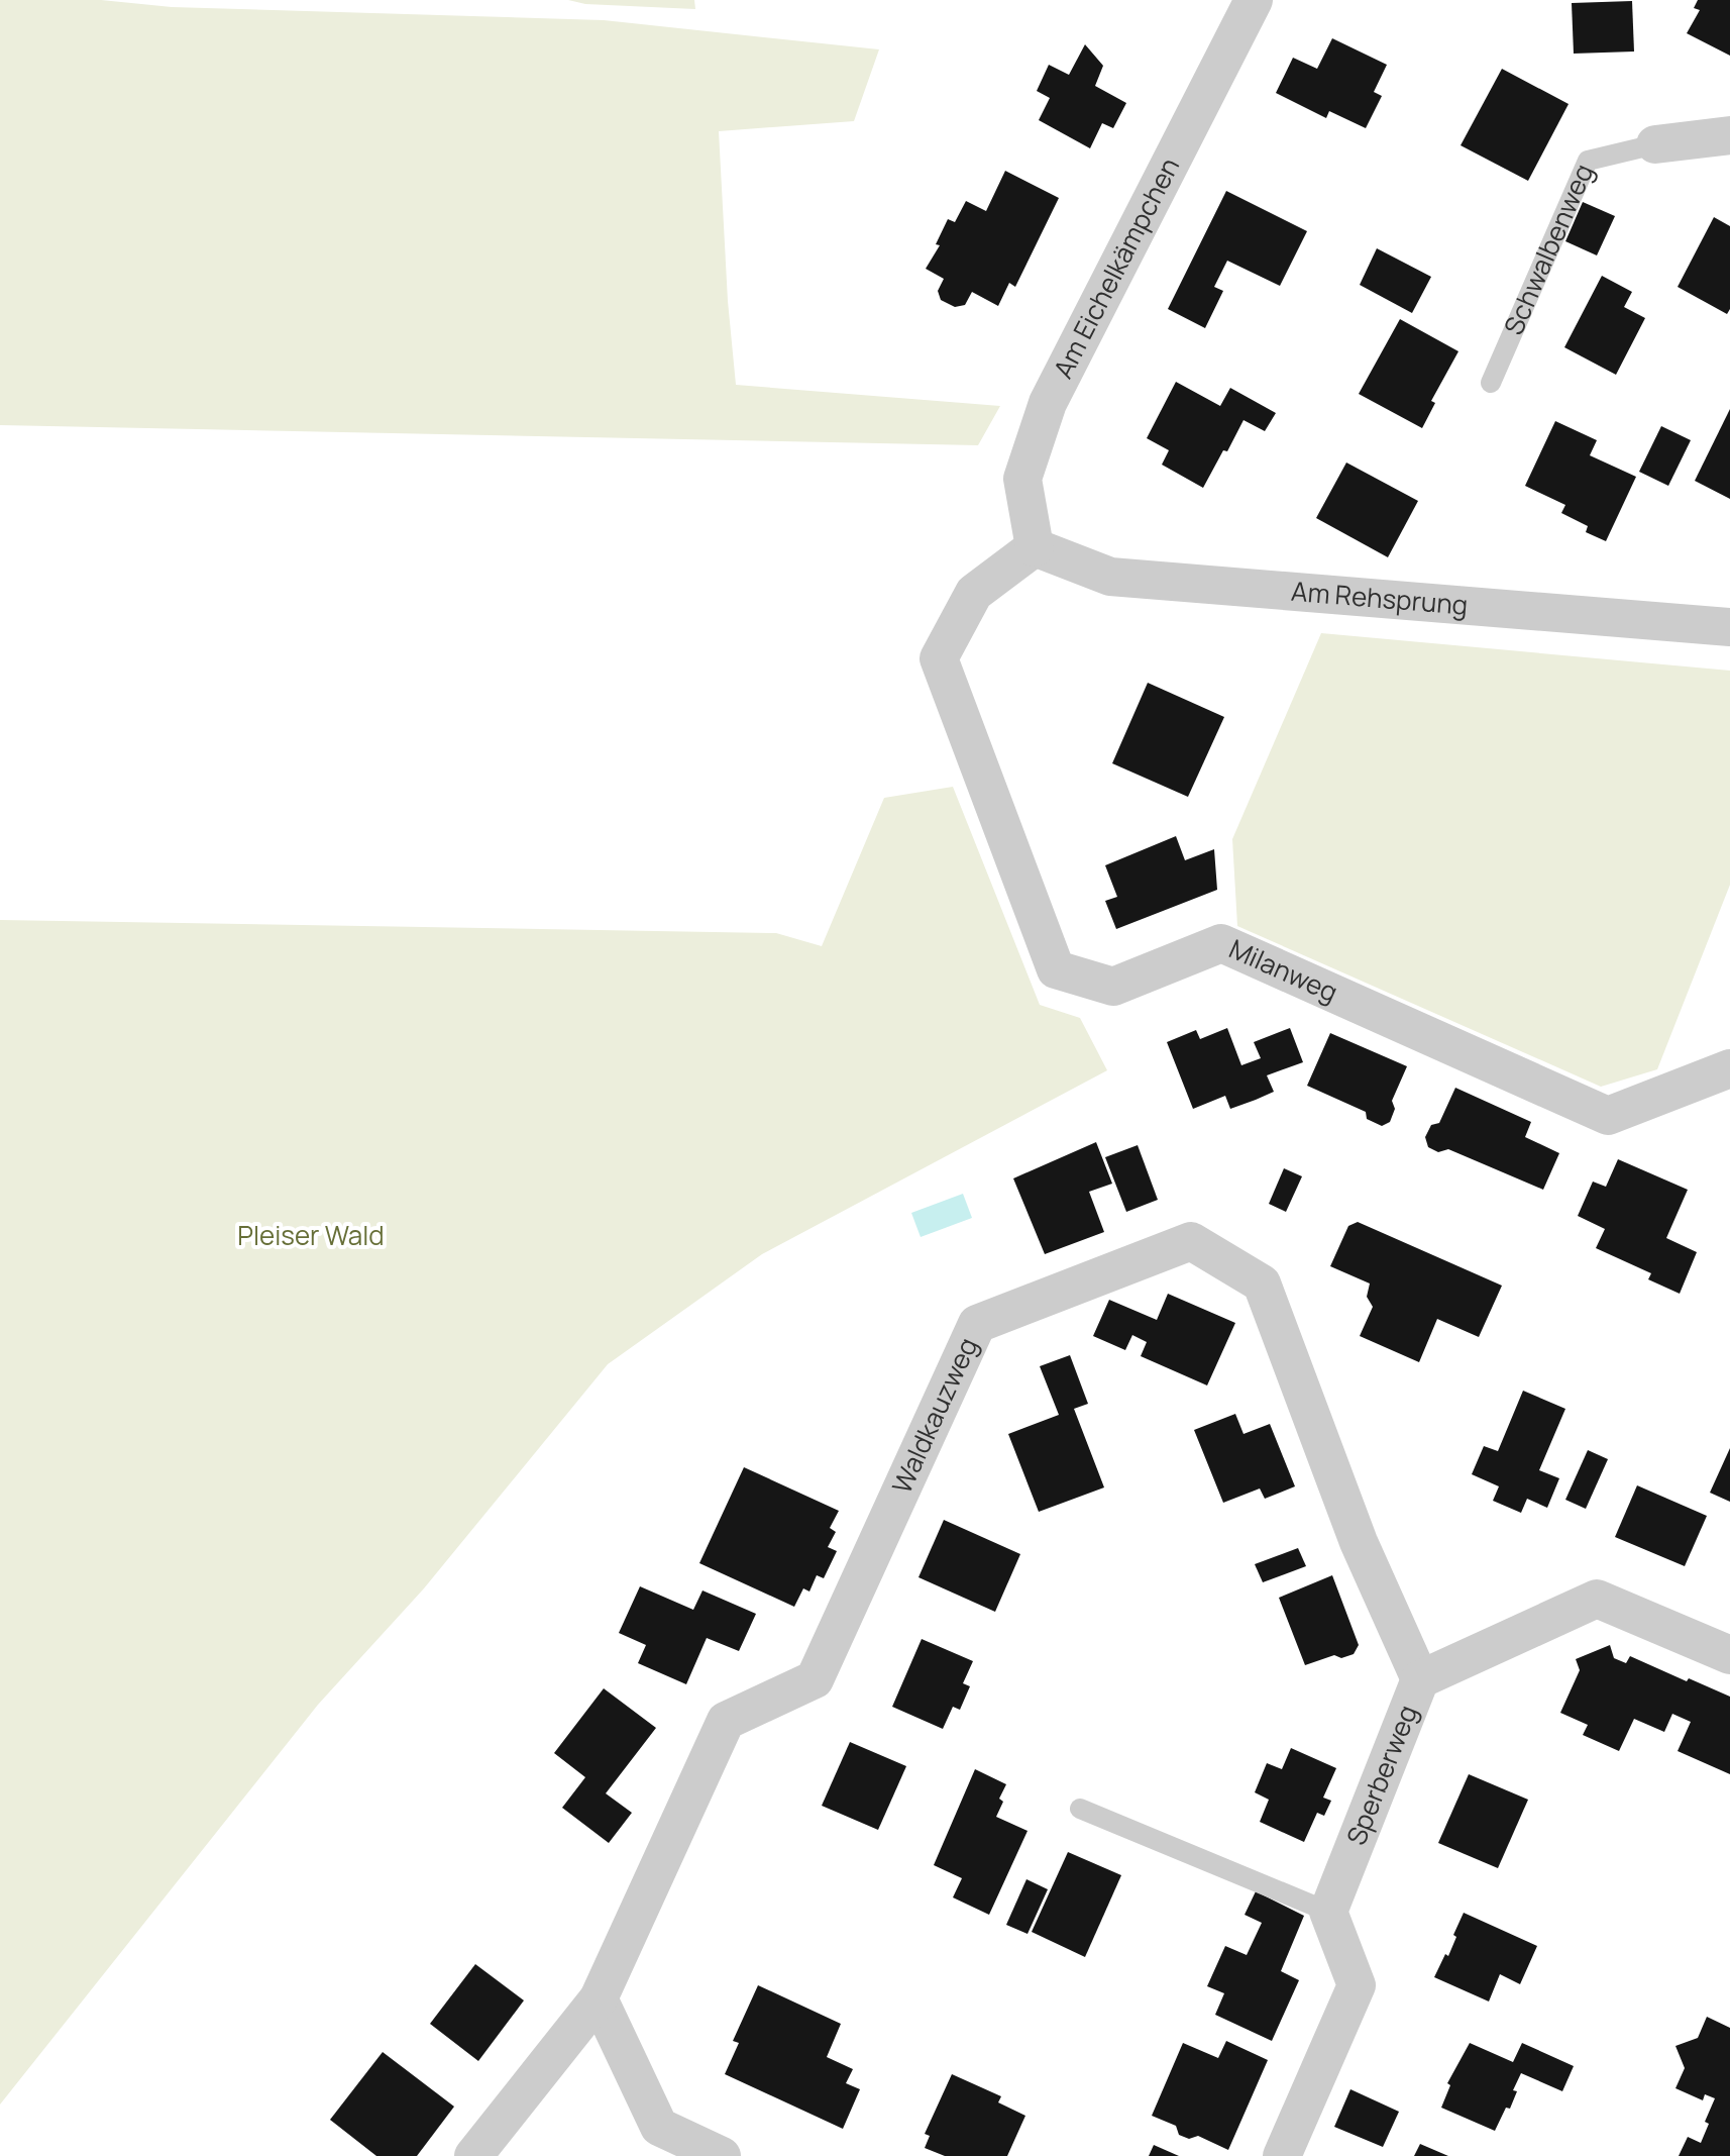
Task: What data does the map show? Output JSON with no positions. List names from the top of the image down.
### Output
{
  "streets": {
    "street": [
      "Schwalbenweg",
      "Am Eichelkämpchen",
      "Am Rehsprung",
      "Milanweg",
      "Waldkauzweg",
      "Sperberweg"
    ]
  },
  "crossings": [
    ["Am Eichelkämpchen", "Am Rehsprung"],
    ["Am Eichelkämpchen", "Milanweg"],
    ["Am Rehsprung", "Milanweg"],
    ["Waldkauzweg", "Sperberweg"]
  ],
  "parks": ["Pleiser Wald"]
}
